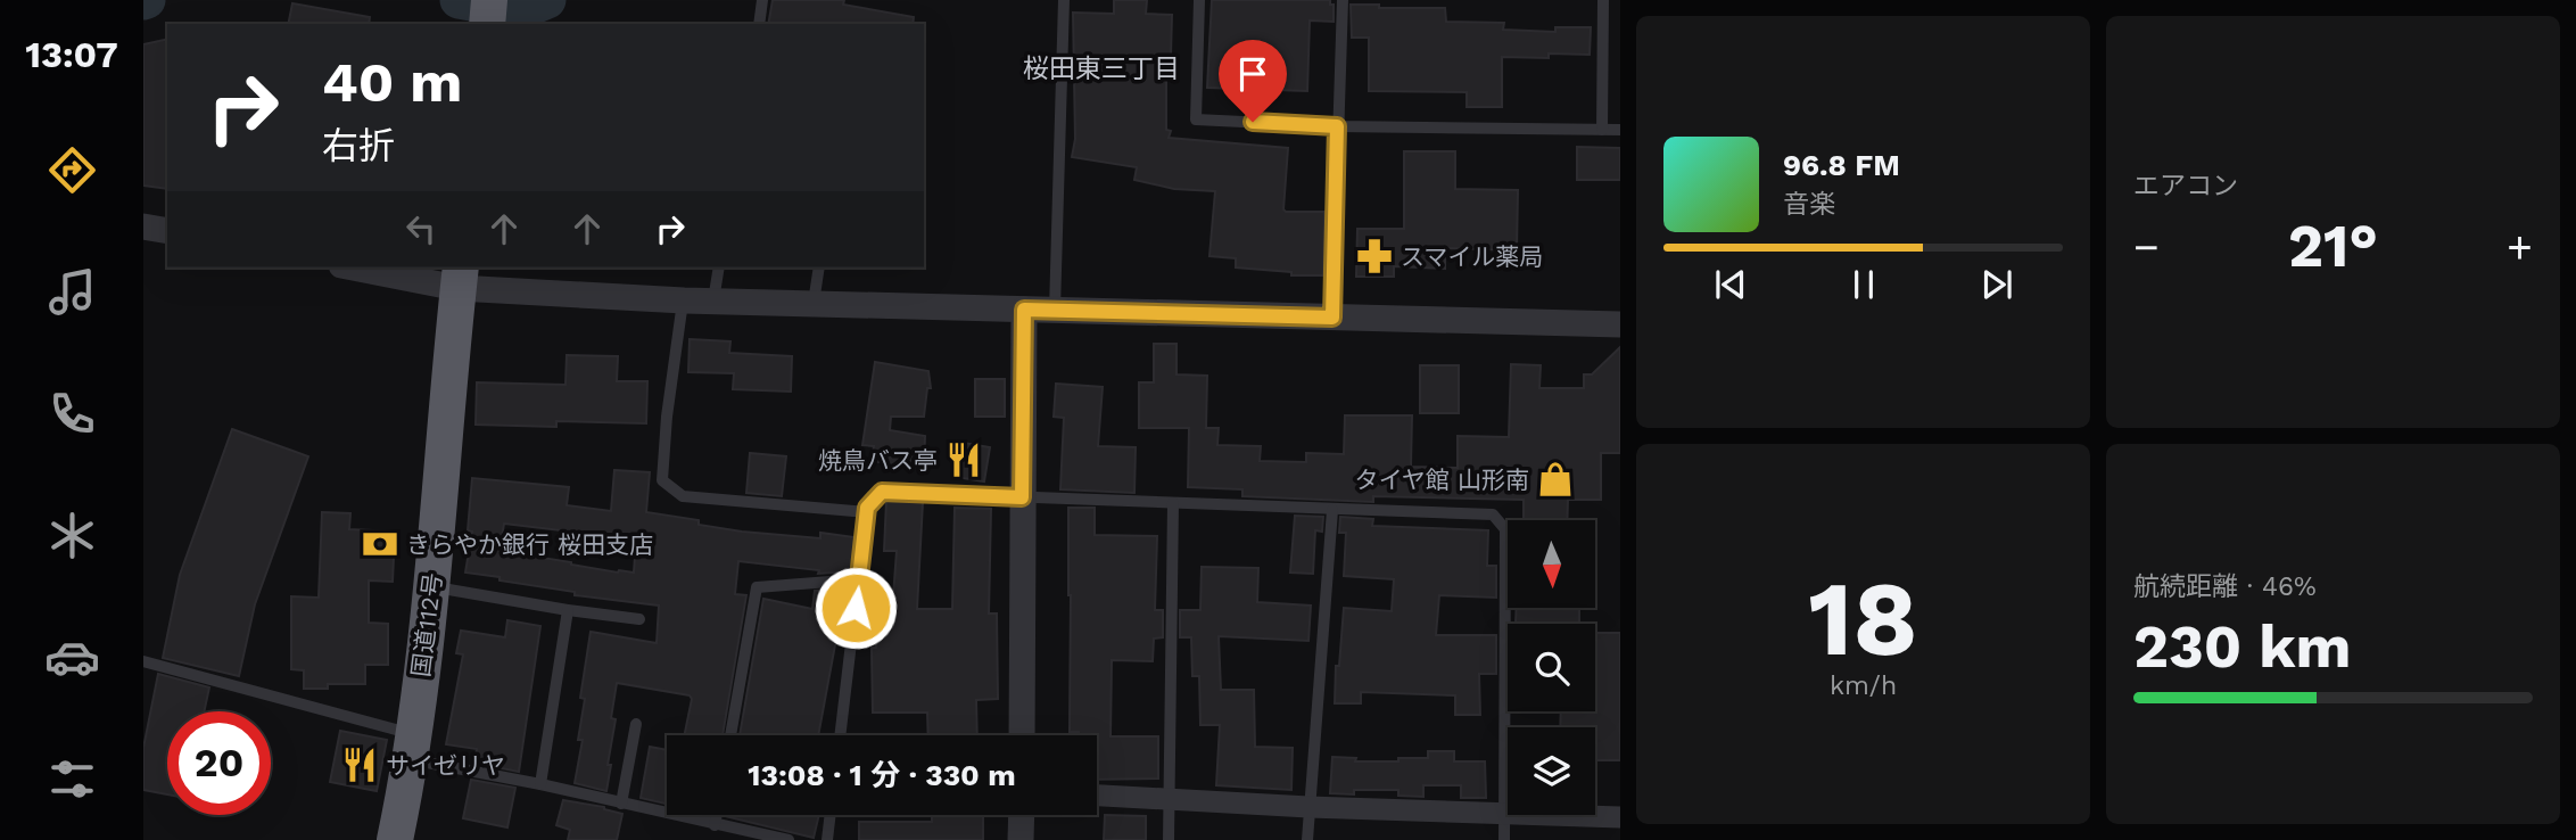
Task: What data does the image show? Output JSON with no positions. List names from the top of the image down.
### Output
{
  "streets": {
    "highway": ["国道112号"]
  },
  "districts": ["桜田東三丁目"],
  "places": {
    "pharmacy": ["スマイル薬局"],
    "restaurant": ["焼鳥バス亭", "サイゼリヤ"],
    "shop": ["タイヤ館 山形南"],
    "bank": ["きらやか銀行 桜田支店"]
  },
  "north": "bottom",
  "page": {
    "tabs": "13:07",
    "tile": [
      "エアコン",
      ["18", "km/h"],
      ["航続距離 · 46%", "230 km"]
    ],
    "turn": ["40 m", "右折"],
    "song": ["96.8 FM", "音楽"],
    "heat": ["−", "21°", "+"],
    "limit": "20",
    "trip": "13:08 · 1 分 · 330 m"
  }
}
